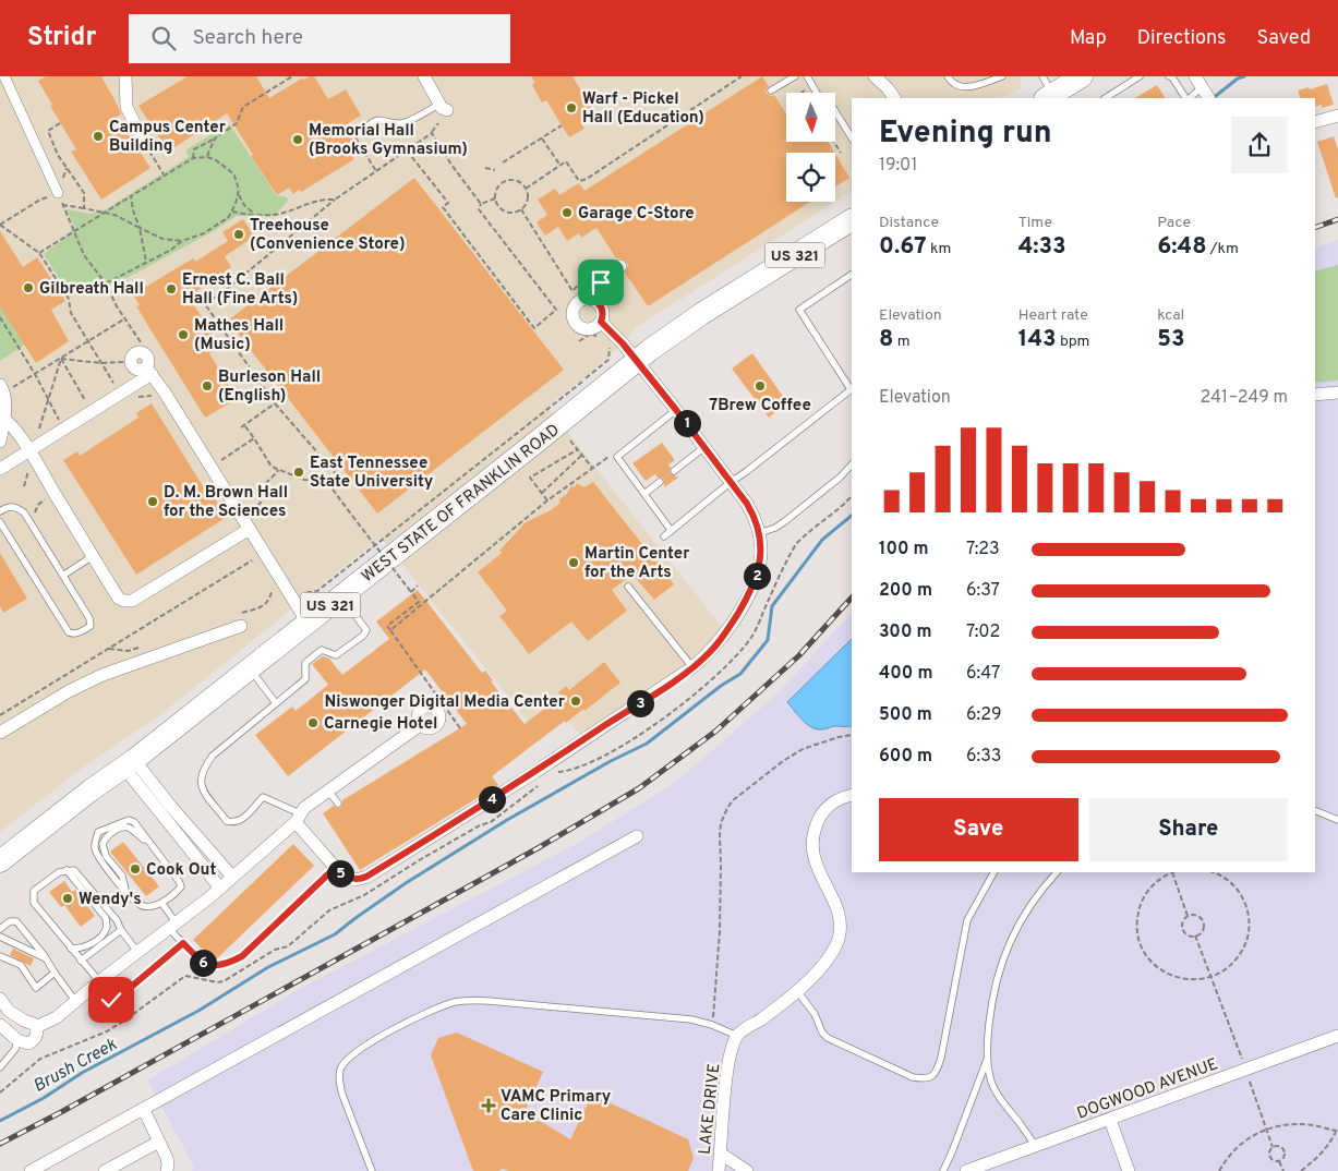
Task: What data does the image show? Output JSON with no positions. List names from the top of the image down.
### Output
{
  "streets": {
    "highway": ["US 321", "WEST STATE OF FRANKLIN ROAD"],
    "street": ["DOGWOOD AVENUE", "LAKE DRIVE"]
  },
  "water": ["Brush Creek"],
  "places": {
    "other": [
      "Warf - Pickel Hall (Education)",
      "Campus Center Building",
      "Memorial Hall (Brooks Gymnasium)",
      "Garage C-Store",
      "Treehouse (Convenience Store)",
      "Gilbreath Hall",
      "Ernest C. Ball Hall (Fine Arts)",
      "Mathes Hall (Music)",
      "Burleson Hall (English)",
      "7Brew Coffee",
      "East Tennessee State University",
      "D. M. Brown Hall for the Sciences",
      "Martin Center for the Arts",
      "Niswonger Digital Media Center",
      "Carnegie Hotel",
      "Cook Out",
      "Wendy's"
    ],
    "health": ["VAMC Primary Care Clinic"]
  },
  "north": "bottom",
  "page": {
    "header": "Stridr",
    "search": "Search here",
    "nav": ["Map", "Directions", "Saved"],
    "heading": ["Evening run", "19:01"],
    "stats": [
      ["Distance", "0.67 km"],
      ["Time", "4:33"],
      ["Pace", "6:48 /km"],
      ["Elevation", "8 m"],
      ["Heart rate", "143 bpm"],
      ["kcal", "53"]
    ],
    "chart": ["Elevation", "241–249 m"],
    "pins": [
      "1",
      "2",
      "3",
      "4",
      "5",
      "6"
    ],
    "list": [
      {
        "name": "100 m",
        "note": "7:23"
      },
      {
        "name": "200 m",
        "note": "6:37"
      },
      {
        "name": "300 m",
        "note": "7:02"
      },
      {
        "name": "400 m",
        "note": "6:47"
      },
      {
        "name": "500 m",
        "note": "6:29"
      },
      {
        "name": "600 m",
        "note": "6:33"
      }
    ],
    "buttons": ["Save", "Share"]
  }
}
